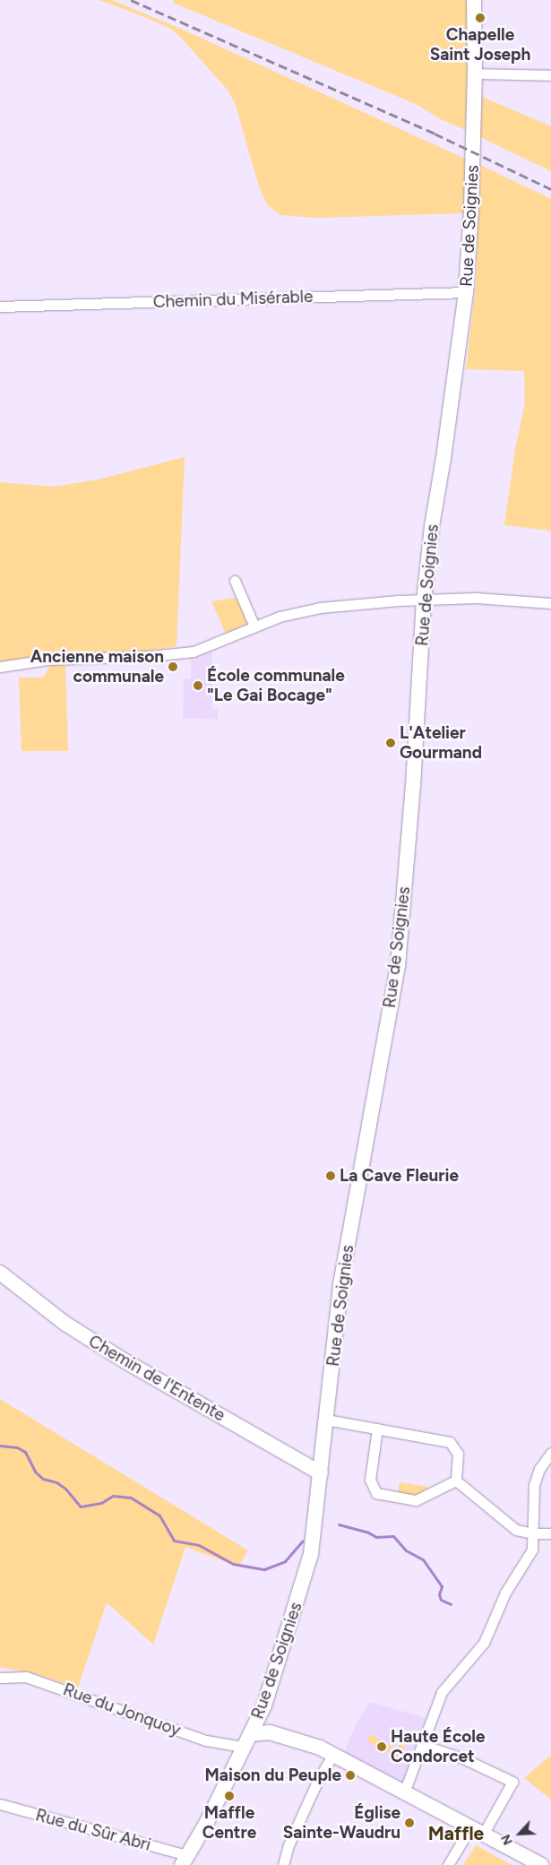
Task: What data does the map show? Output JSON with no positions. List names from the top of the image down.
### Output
{
  "streets": {
    "street": [
      "Rue de Soignies",
      "Chemin du Misérable",
      "Chemin de l'Entente",
      "Rue du Jonquoy",
      "Rue du Sûr Abri"
    ]
  },
  "crossings": [
    ["Rue de Soignies", "Chemin du Misérable"],
    ["Rue de Soignies", "Chemin de l'Entente"],
    ["Rue de Soignies", "Rue du Jonquoy"],
    ["Rue de Soignies", "Rue du Sûr Abri"]
  ],
  "districts": ["Maffle"],
  "places": [
    "Chapelle Saint Joseph",
    "Ancienne maison communale",
    "École communale \"Le Gai Bocage\"",
    "L'Atelier Gourmand",
    "La Cave Fleurie",
    "Haute École Condorcet",
    "Maison du Peuple",
    "Maffle Centre",
    "Église Sainte-Waudru"
  ],
  "north": "bottom left"
}
